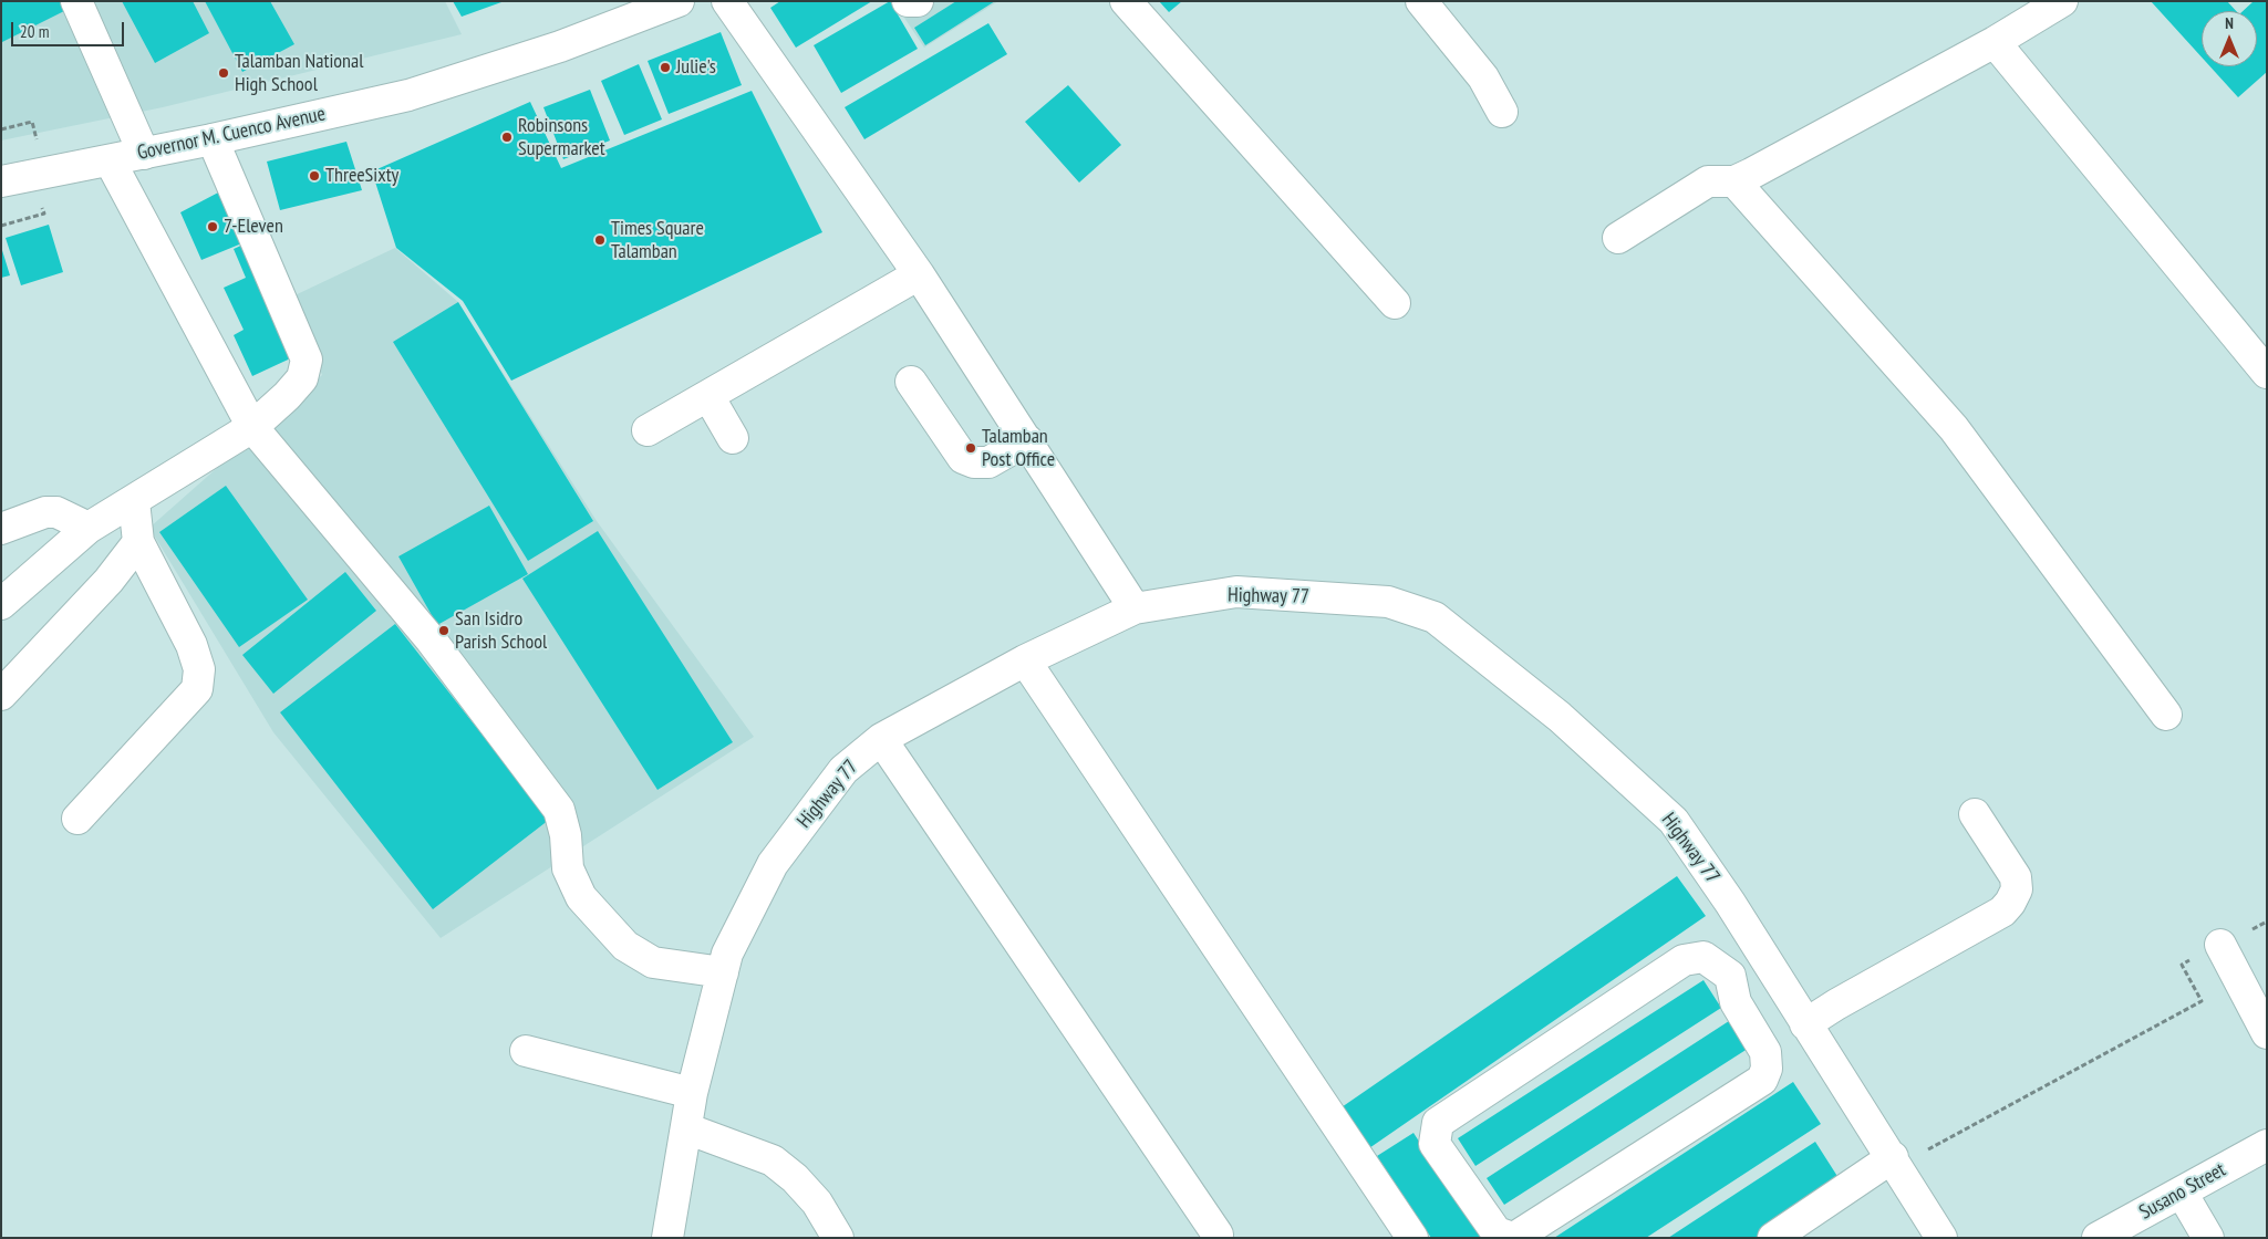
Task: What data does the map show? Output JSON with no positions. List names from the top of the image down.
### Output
{
  "streets": {
    "street": ["Governor M. Cuenco Avenue", "Highway 77", "Susano Street"]
  },
  "places": [
    "Julie's",
    "Talamban National High School",
    "Robinsons Supermarket",
    "ThreeSixty",
    "7-Eleven",
    "Times Square Talamban",
    "Talamban Post Office",
    "San Isidro Parish School"
  ],
  "scale_bar": "20 m",
  "north": "top"
}
